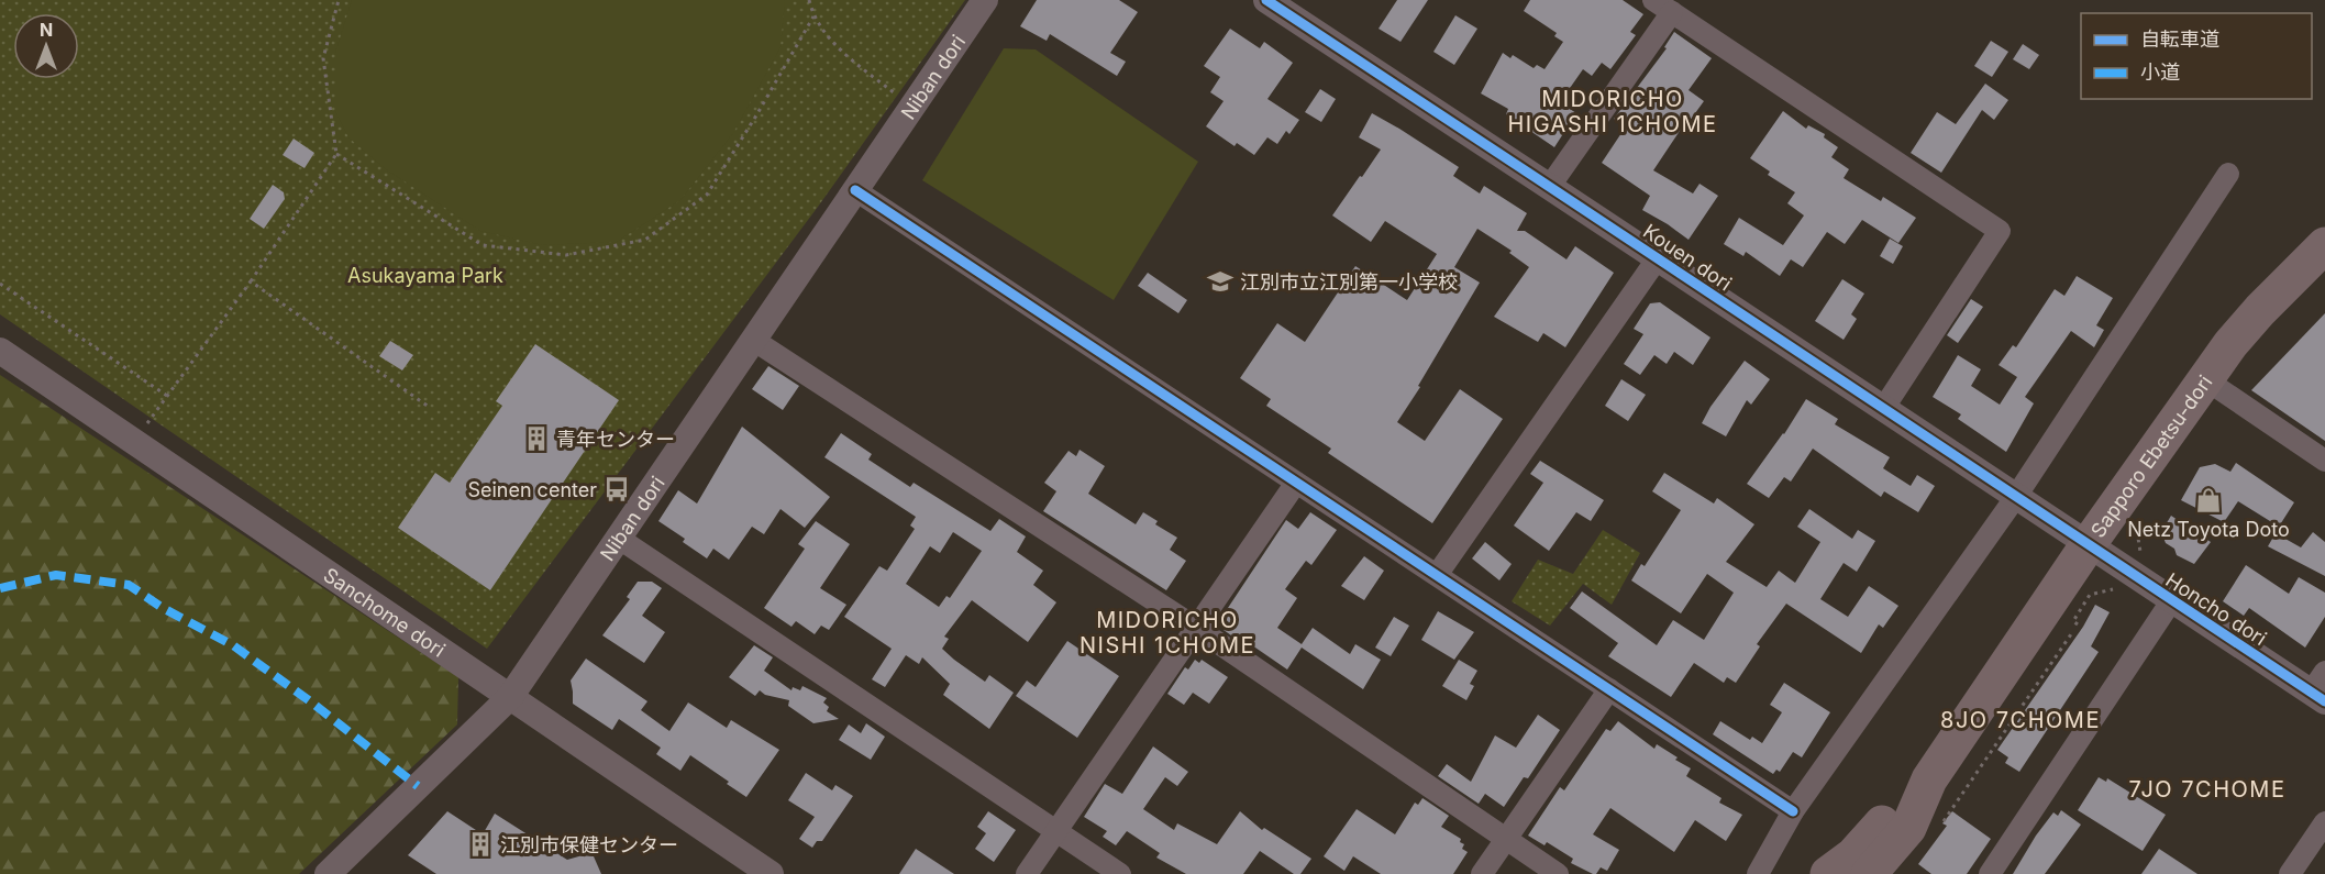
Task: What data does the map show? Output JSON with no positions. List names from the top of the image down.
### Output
{
  "streets": {
    "highway": ["Sapporo Ebetsu-dori"],
    "street": [
      "Niban dori",
      "Kouen dori",
      "Honcho dori",
      "Sanchome dori"
    ]
  },
  "crossings": [
    ["Niban dori", "Sanchome dori"],
    ["Kouen dori", "Sapporo Ebetsu-dori"],
    ["Kouen dori", "Honcho dori"],
    ["Sapporo Ebetsu-dori", "Honcho dori"]
  ],
  "districts": [
    "MIDORICHO HIGASHI 1CHOME",
    "MIDORICHO NISHI 1CHOME",
    "8JO 7CHOME",
    "7JO 7CHOME"
  ],
  "parks": ["Asukayama Park"],
  "places": {
    "school or university": ["江別市立江別第一小学校"],
    "building": ["青年センター", "江別市保健センター"],
    "bus stop": ["Seinen center"],
    "shop": ["Netz Toyota Doto"]
  },
  "legend": ["自転車道", "小道"],
  "north": "top"
}
